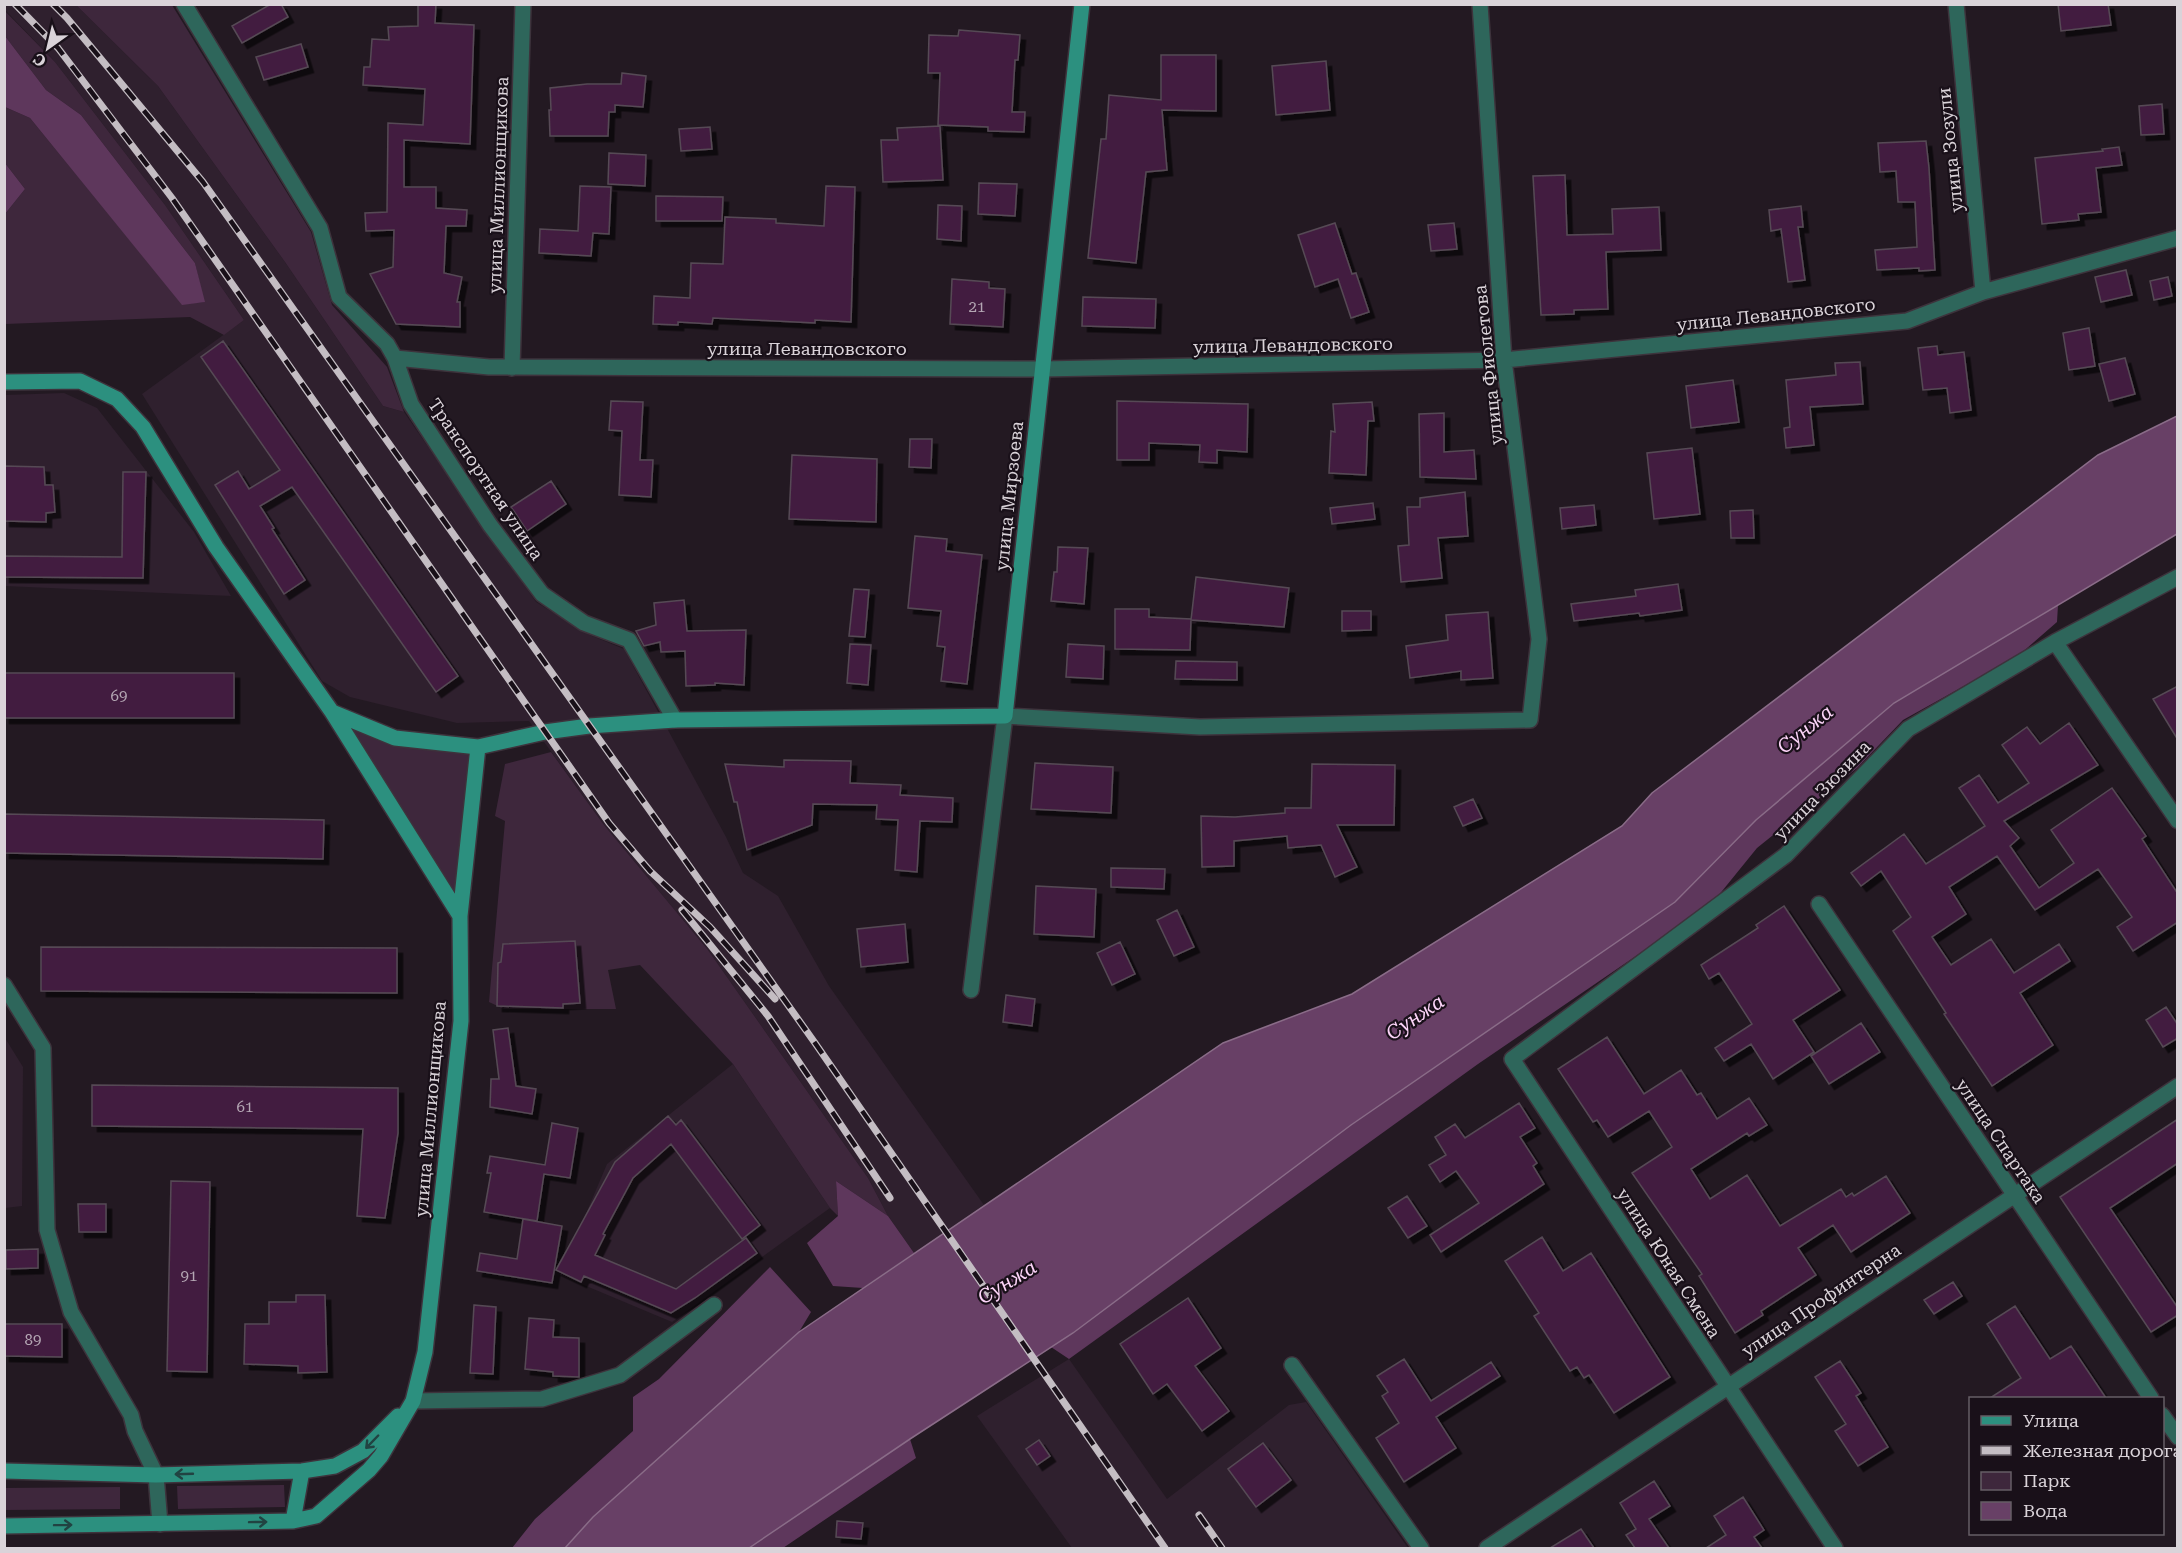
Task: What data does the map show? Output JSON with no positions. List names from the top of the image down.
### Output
{
  "streets": {
    "street": [
      "улица Зозули",
      "улица Миллионщикова",
      "улица Левандовского",
      "улица Фиолетова",
      "Транспортная улица",
      "улица Мирзоева",
      "улица Зюзина",
      "улица Спартака",
      "улица Юная Смена",
      "улица Профинтерна"
    ]
  },
  "crossings": [
    ["улица Зозули", "улица Левандовского"],
    ["улица Миллионщикова", "улица Левандовского"],
    ["улица Левандовского", "улица Фиолетова"],
    ["улица Левандовского", "Транспортная улица"],
    ["улица Левандовского", "улица Мирзоева"],
    ["улица Фиолетова", "улица Мирзоева"],
    ["улица Зюзина", "улица Юная Смена"],
    ["улица Спартака", "улица Профинтерна"],
    ["улица Юная Смена", "улица Профинтерна"]
  ],
  "water": ["Сунжа"],
  "house_numbers": [
    "21",
    "69",
    "61",
    "91",
    "89"
  ],
  "legend": [
    "Улица",
    "Железная дорога",
    "Парк",
    "Вода"
  ],
  "north": "bottom left"
}
